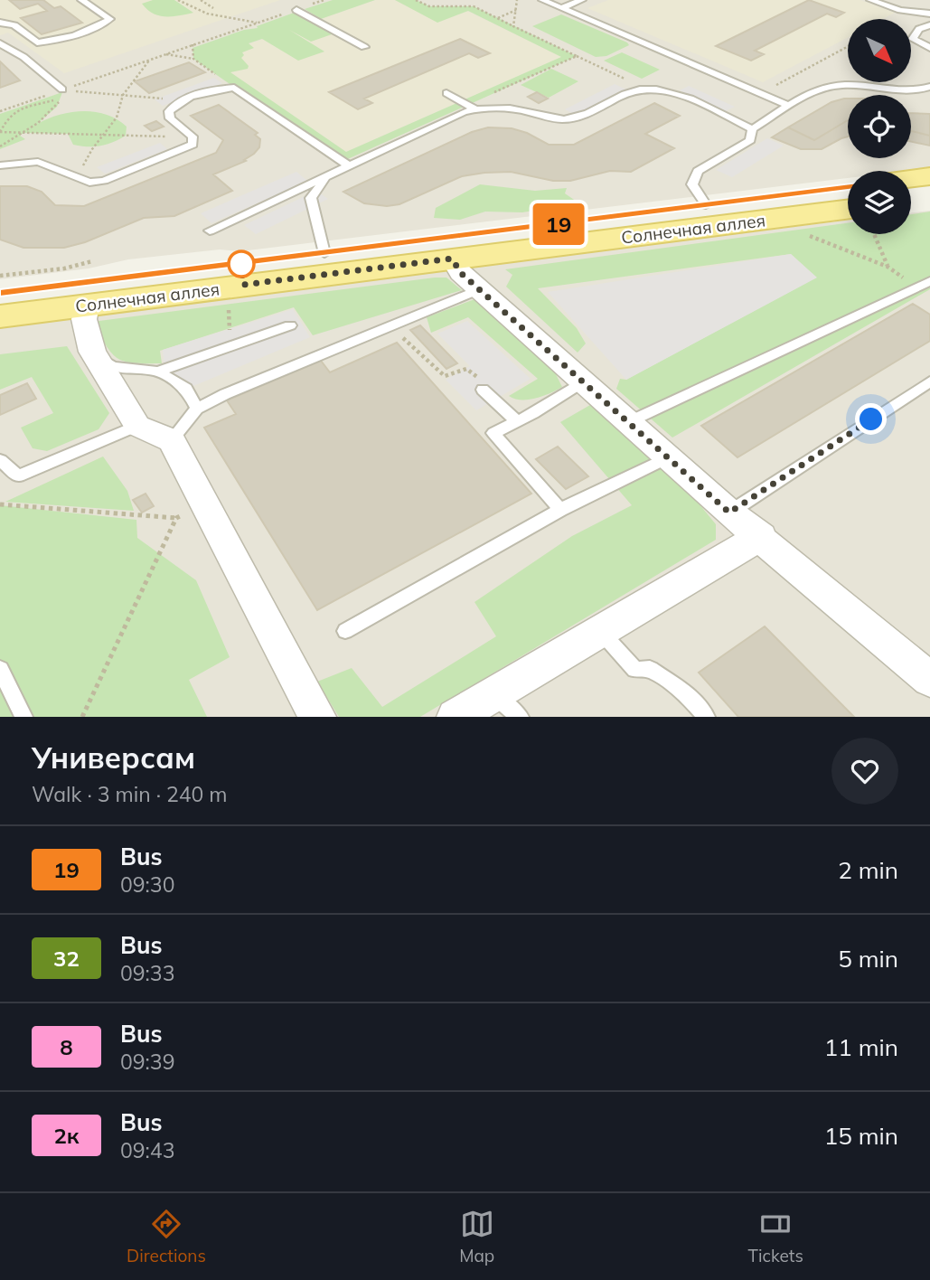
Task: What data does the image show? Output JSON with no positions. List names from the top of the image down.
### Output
{
  "streets": {
    "main road": ["Солнечная аллея"]
  },
  "lines": ["bus line 19"],
  "north": "bottom right",
  "page": {
    "on_map": "19",
    "heading": ["Универсам", "Walk · 3 min · 240 m"],
    "list": [
      {
        "mark": "19",
        "name": "Bus",
        "note": "09:30",
        "value": "2 min"
      },
      {
        "mark": "32",
        "name": "Bus",
        "note": "09:33",
        "value": "5 min"
      },
      {
        "mark": "8",
        "name": "Bus",
        "note": "09:39",
        "value": "11 min"
      },
      {
        "mark": "2к",
        "name": "Bus",
        "note": "09:43",
        "value": "15 min"
      }
    ],
    "tabs": ["Directions", "Map", "Tickets"]
  }
}
